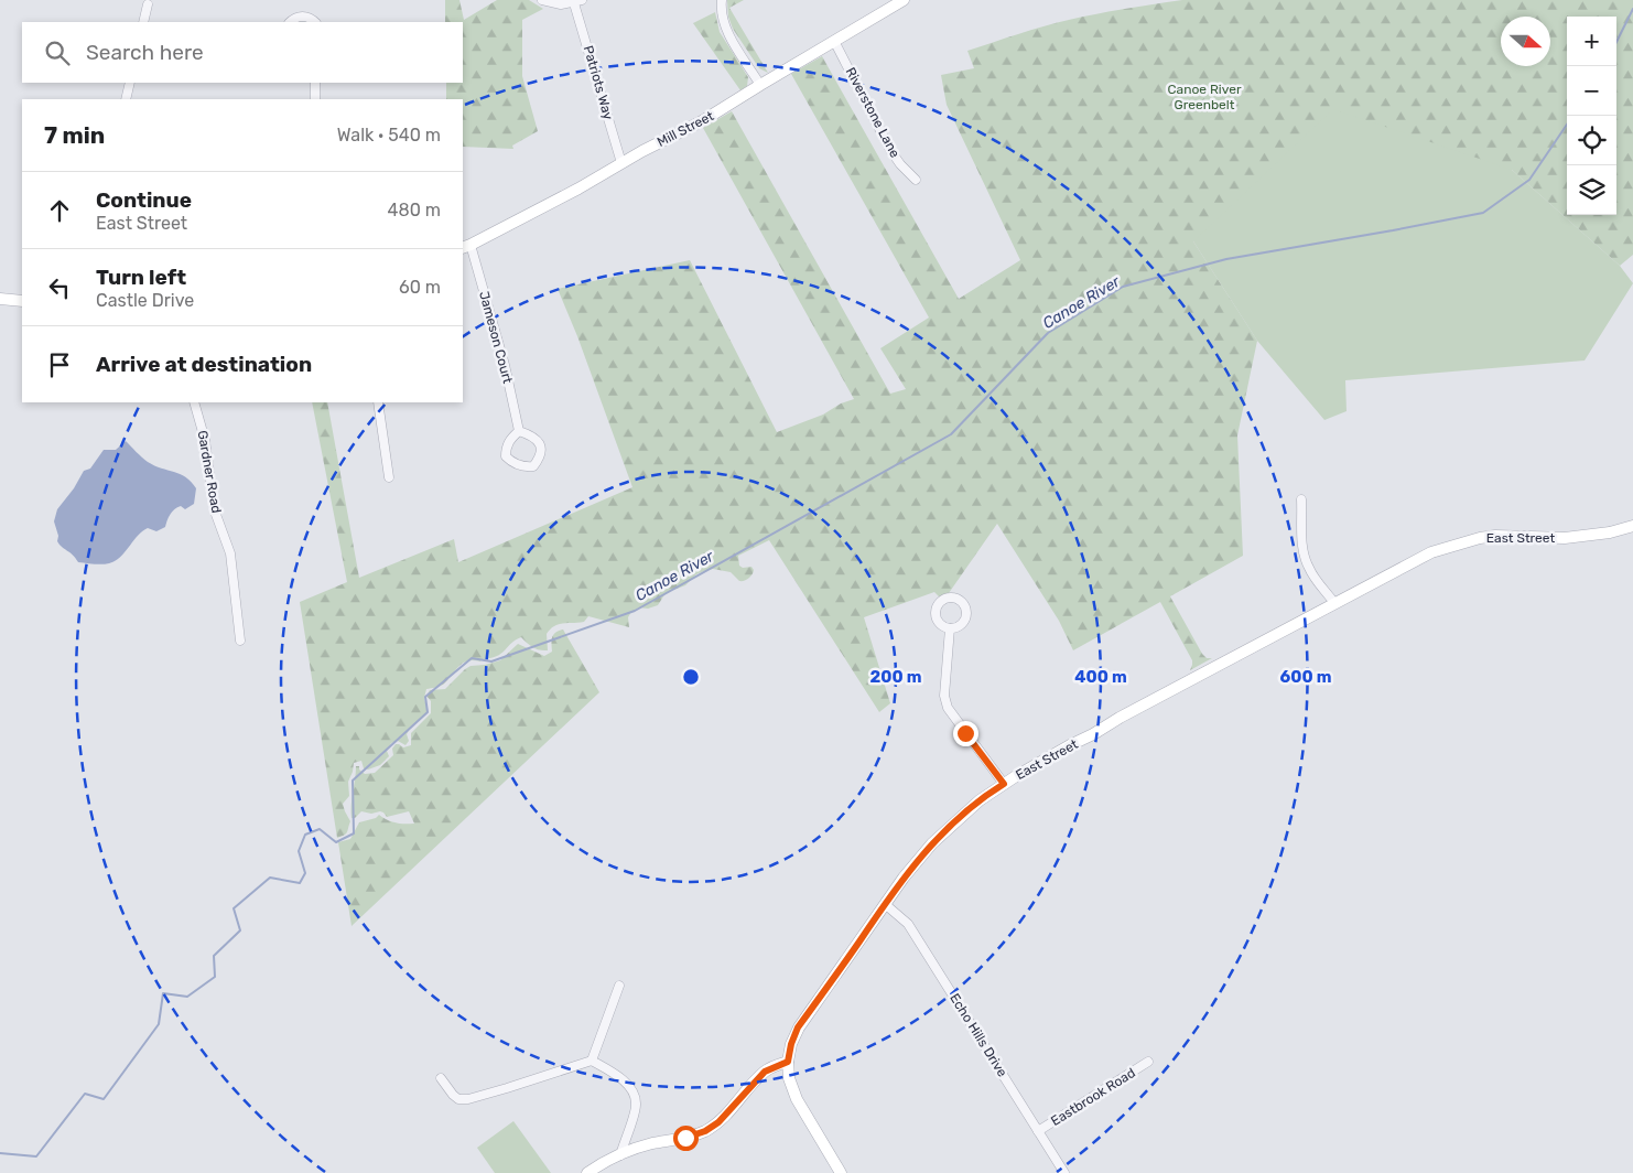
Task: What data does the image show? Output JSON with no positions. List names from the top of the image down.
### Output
{
  "streets": {
    "street": [
      "Patriots Way",
      "Riverstone Lane",
      "Mill Street",
      "Jameson Court",
      "Gardner Road",
      "East Street",
      "Echo Hills Drive",
      "Eastbrook Road"
    ]
  },
  "crossings": [
    ["Patriots Way", "Mill Street"],
    ["Riverstone Lane", "Mill Street"],
    ["Mill Street", "Jameson Court"],
    ["East Street", "Echo Hills Drive"],
    ["Echo Hills Drive", "Eastbrook Road"]
  ],
  "water": ["Canoe River"],
  "parks": ["Canoe River Greenbelt"],
  "north": "right",
  "page": {
    "map_buttons": ["+", "−"],
    "search": "Search here",
    "heading": ["7 min", "Walk · 540 m"],
    "list": [
      ["Continue", "East Street", "480 m"],
      ["Turn left", "Castle Drive", "60 m"],
      "Arrive at destination"
    ]
  },
  "rings": ["200 m", "400 m", "600 m"]
}
